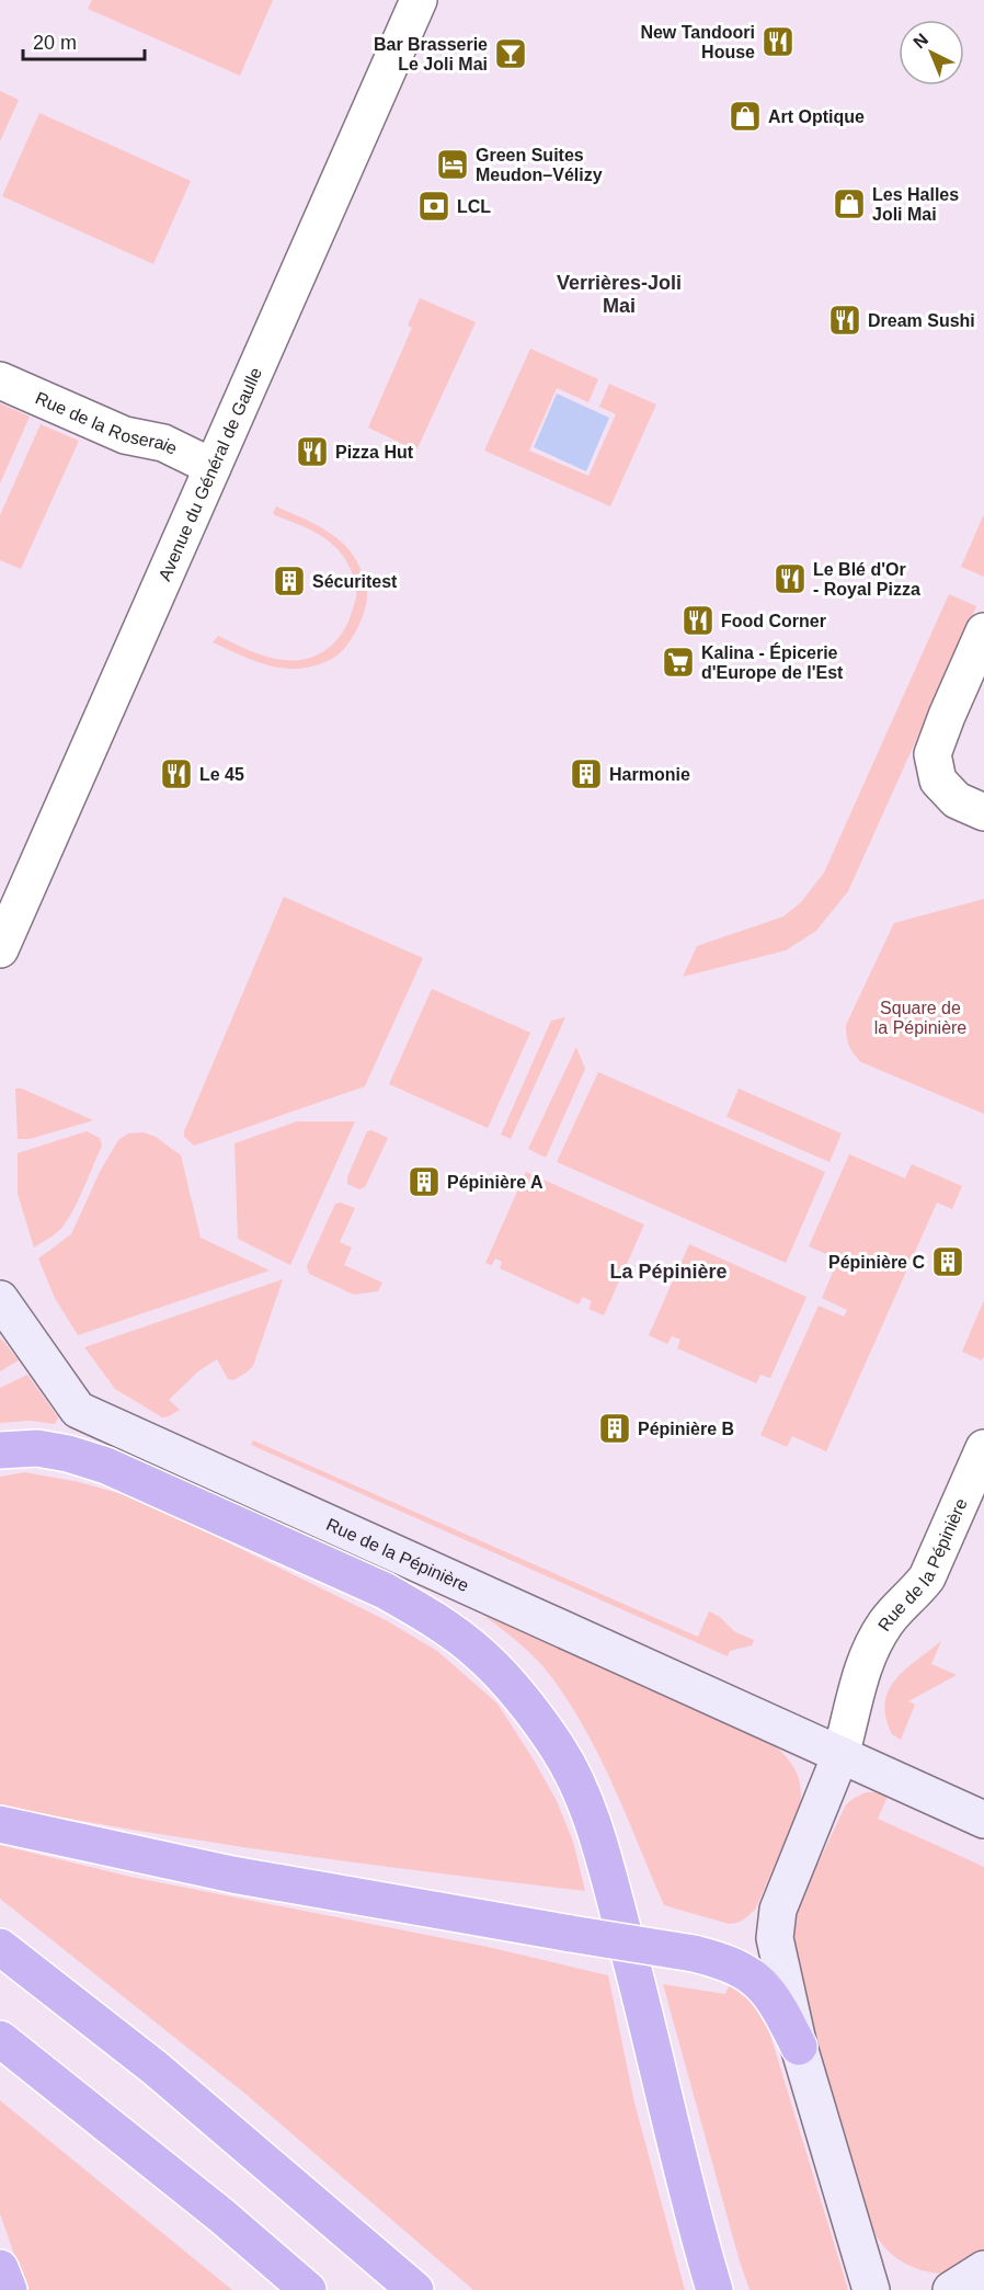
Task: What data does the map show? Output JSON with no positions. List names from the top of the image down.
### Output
{
  "streets": {
    "main road": ["Rue de la Pépinière"],
    "street": ["Rue de la Roseraie", "Avenue du Général de Gaulle"]
  },
  "crossings": [
    ["Rue de la Roseraie", "Avenue du Général de Gaulle"]
  ],
  "districts": ["Verrières-Joli Mai", "La Pépinière"],
  "parks": ["Square de la Pépinière"],
  "places": {
    "restaurant": [
      "New Tandoori House",
      "Dream Sushi",
      "Pizza Hut",
      "Le Blé d'Or - Royal Pizza",
      "Food Corner",
      "Le 45"
    ],
    "bar": ["Bar Brasserie Le Joli Mai"],
    "shop": ["Art Optique", "Les Halles Joli Mai"],
    "hotel": ["Green Suites Meudon–Vélizy"],
    "bank": ["LCL"],
    "building": [
      "Sécuritest",
      "Harmonie",
      "Pépinière A",
      "Pépinière C",
      "Pépinière B"
    ],
    "supermarket": ["Kalina - Épicerie d'Europe de l'Est"]
  },
  "scale_bar": "20 m",
  "north": "top left"
}
